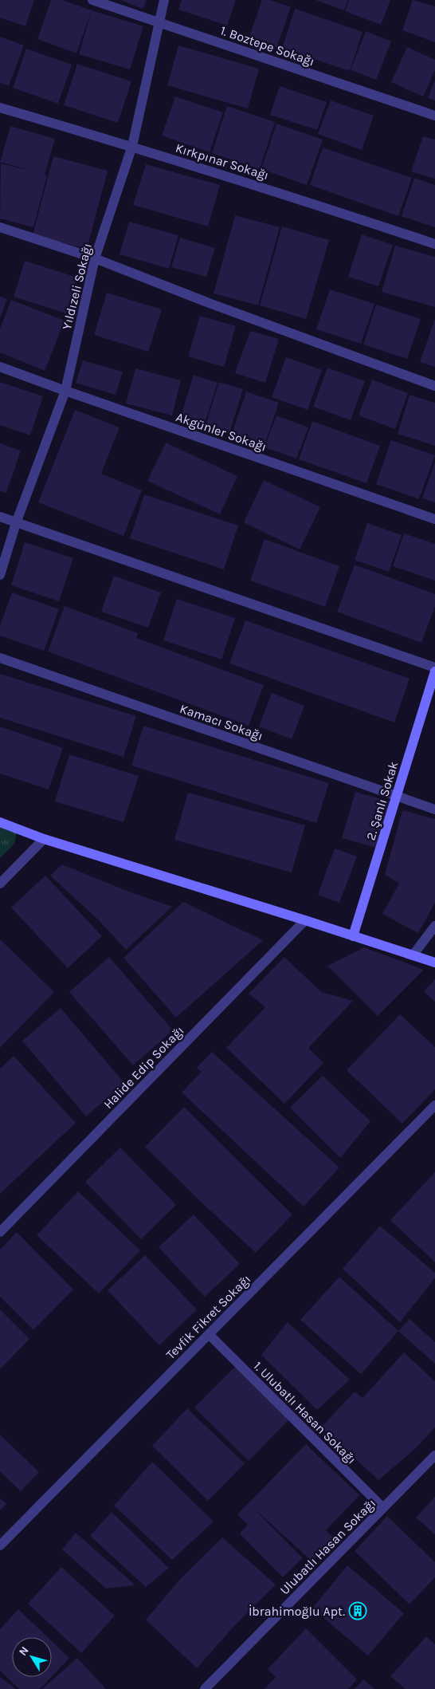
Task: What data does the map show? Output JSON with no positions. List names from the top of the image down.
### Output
{
  "streets": {
    "street": [
      "1. Boztepe Sokağı",
      "Kırkpınar Sokağı",
      "Yıldızeli Sokağı",
      "Akgünler Sokağı",
      "Kamacı Sokağı",
      "2. Şanlı Sokak",
      "Halide Edip Sokağı",
      "Tevfik Fikret Sokağı",
      "1. Ulubatlı Hasan Sokağı",
      "Ulubatlı Hasan Sokağı"
    ]
  },
  "crossings": [
    ["1. Boztepe Sokağı", "Yıldızeli Sokağı"],
    ["Kırkpınar Sokağı", "Yıldızeli Sokağı"],
    ["Yıldızeli Sokağı", "Akgünler Sokağı"],
    ["Kamacı Sokağı", "2. Şanlı Sokak"],
    ["Tevfik Fikret Sokağı", "1. Ulubatlı Hasan Sokağı"],
    ["1. Ulubatlı Hasan Sokağı", "Ulubatlı Hasan Sokağı"]
  ],
  "places": {
    "building": ["İbrahimoğlu Apt."]
  },
  "north": "top left"
}
